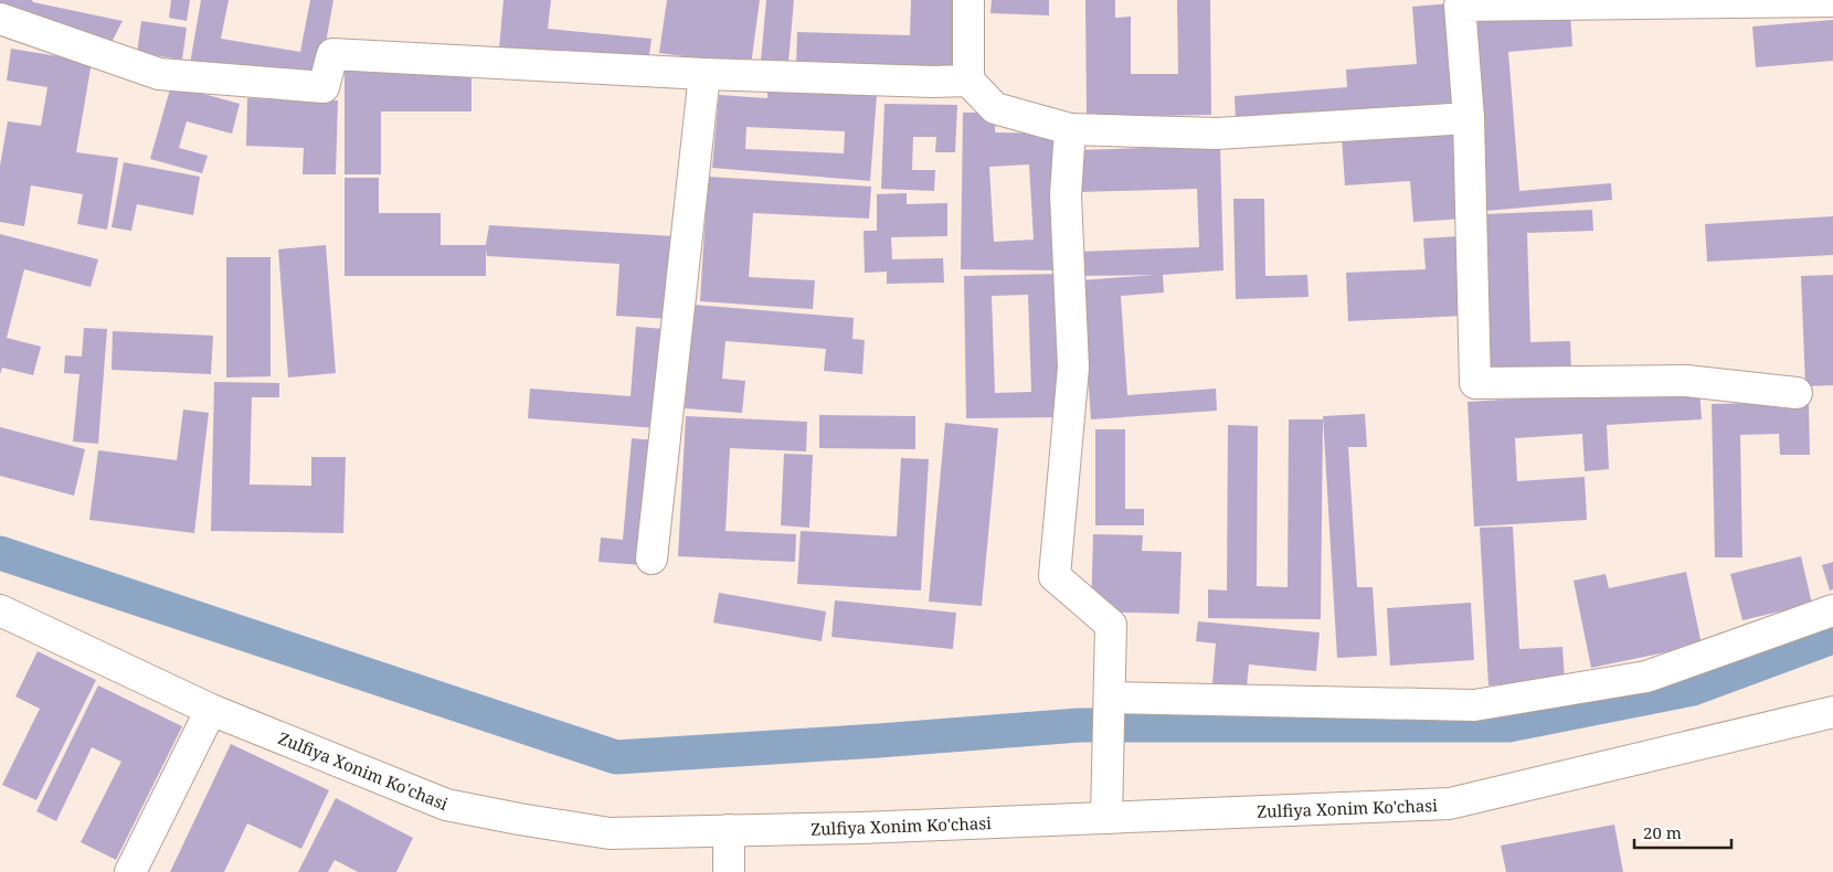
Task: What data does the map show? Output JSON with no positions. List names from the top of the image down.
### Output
{
  "streets": {
    "street": ["Zulfiya Xonim Ko'chasi"]
  },
  "scale_bar": "20 m"
}
